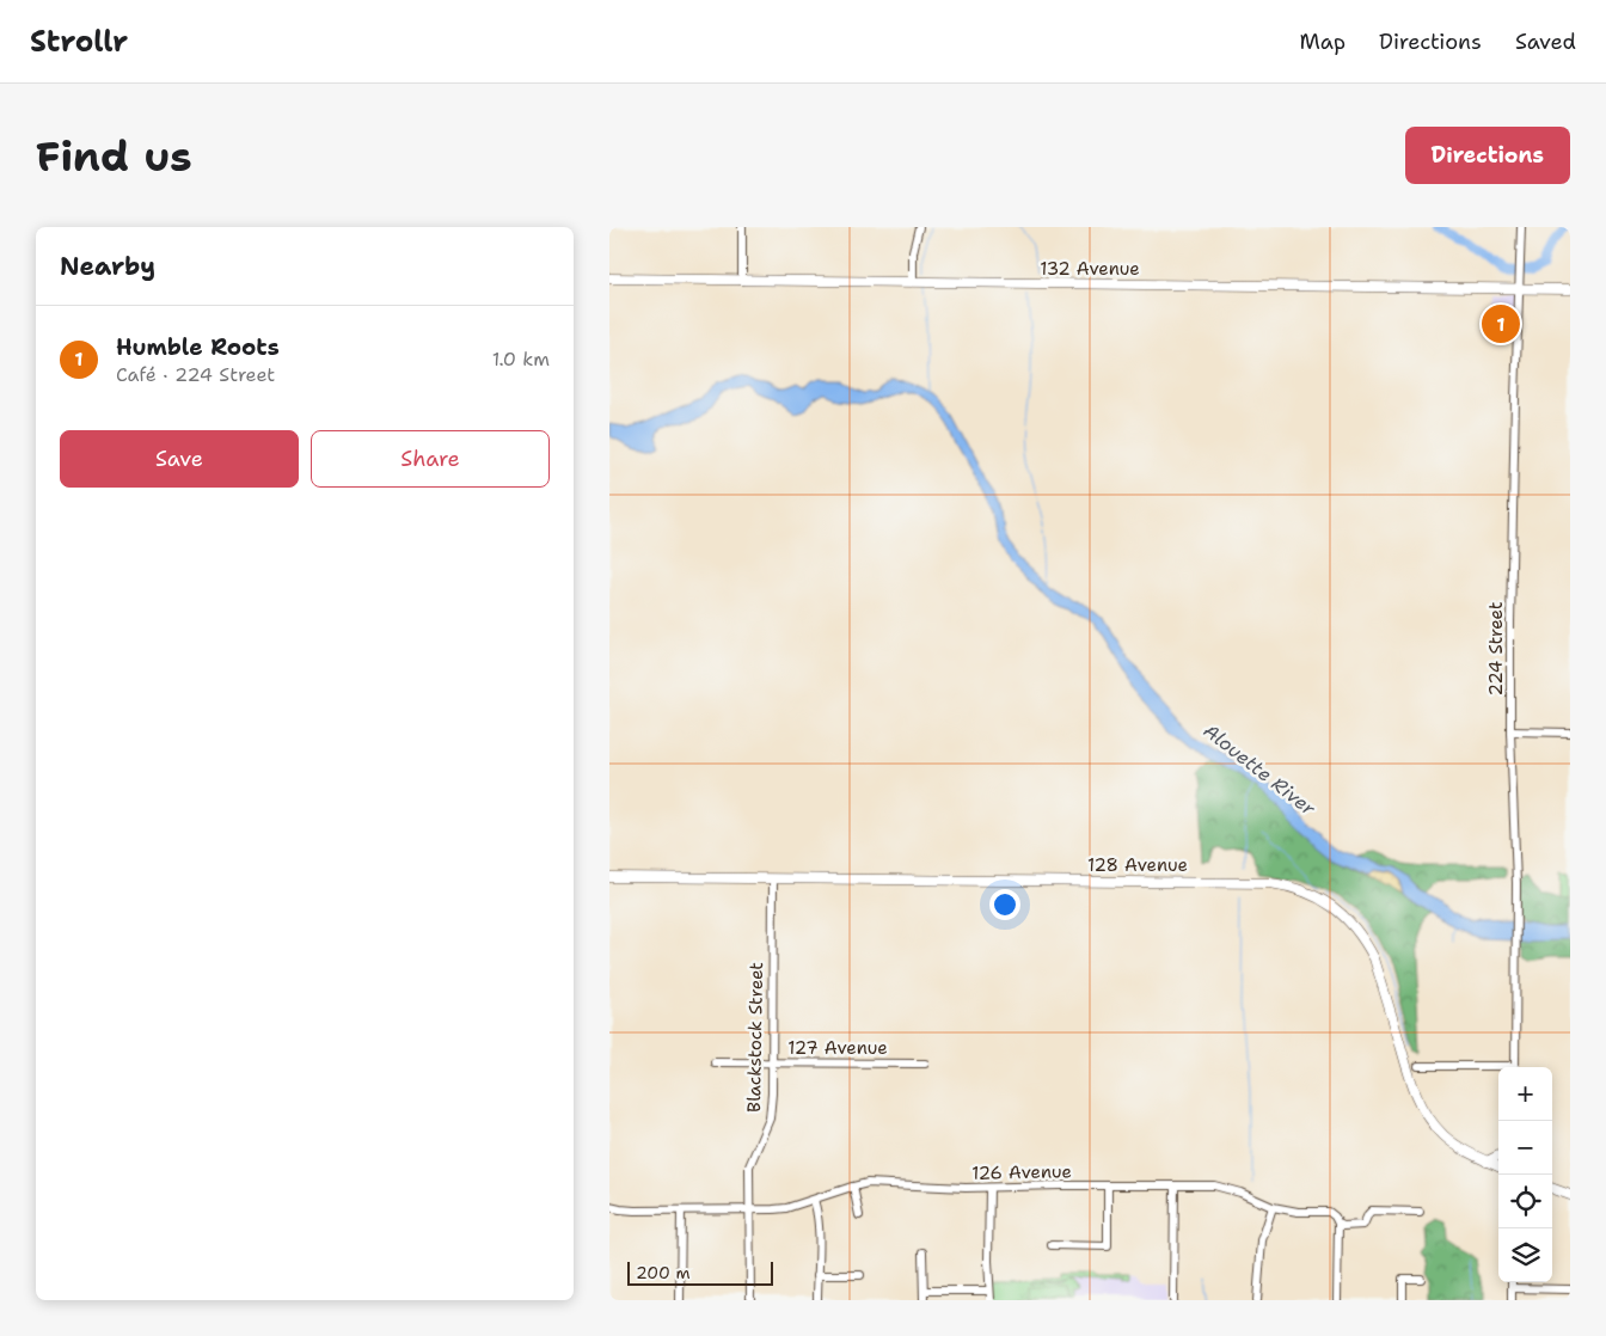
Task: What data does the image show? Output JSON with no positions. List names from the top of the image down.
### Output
{
  "streets": {
    "main road": ["132 Avenue", "128 Avenue"],
    "street": [
      "224 Street",
      "Blackstock Street",
      "127 Avenue",
      "126 Avenue"
    ]
  },
  "crossings": [
    ["132 Avenue", "224 Street"],
    ["128 Avenue", "Blackstock Street"],
    ["Blackstock Street", "127 Avenue"],
    ["Blackstock Street", "126 Avenue"]
  ],
  "water": ["Alouette River"],
  "scale_bar": "200 m",
  "page": {
    "header": "Strollr",
    "nav": ["Map", "Directions", "Saved"],
    "buttons": [
      "Directions",
      ["Save", "Share"]
    ],
    "title": "Find us",
    "heading": "Nearby",
    "pins": "1",
    "list": [
      {
        "mark": "1",
        "name": "Humble Roots",
        "note": "Café · 224 Street",
        "value": "1.0 km"
      }
    ],
    "map_buttons": ["+", "−"],
    "scale": "200 m"
  }
}
